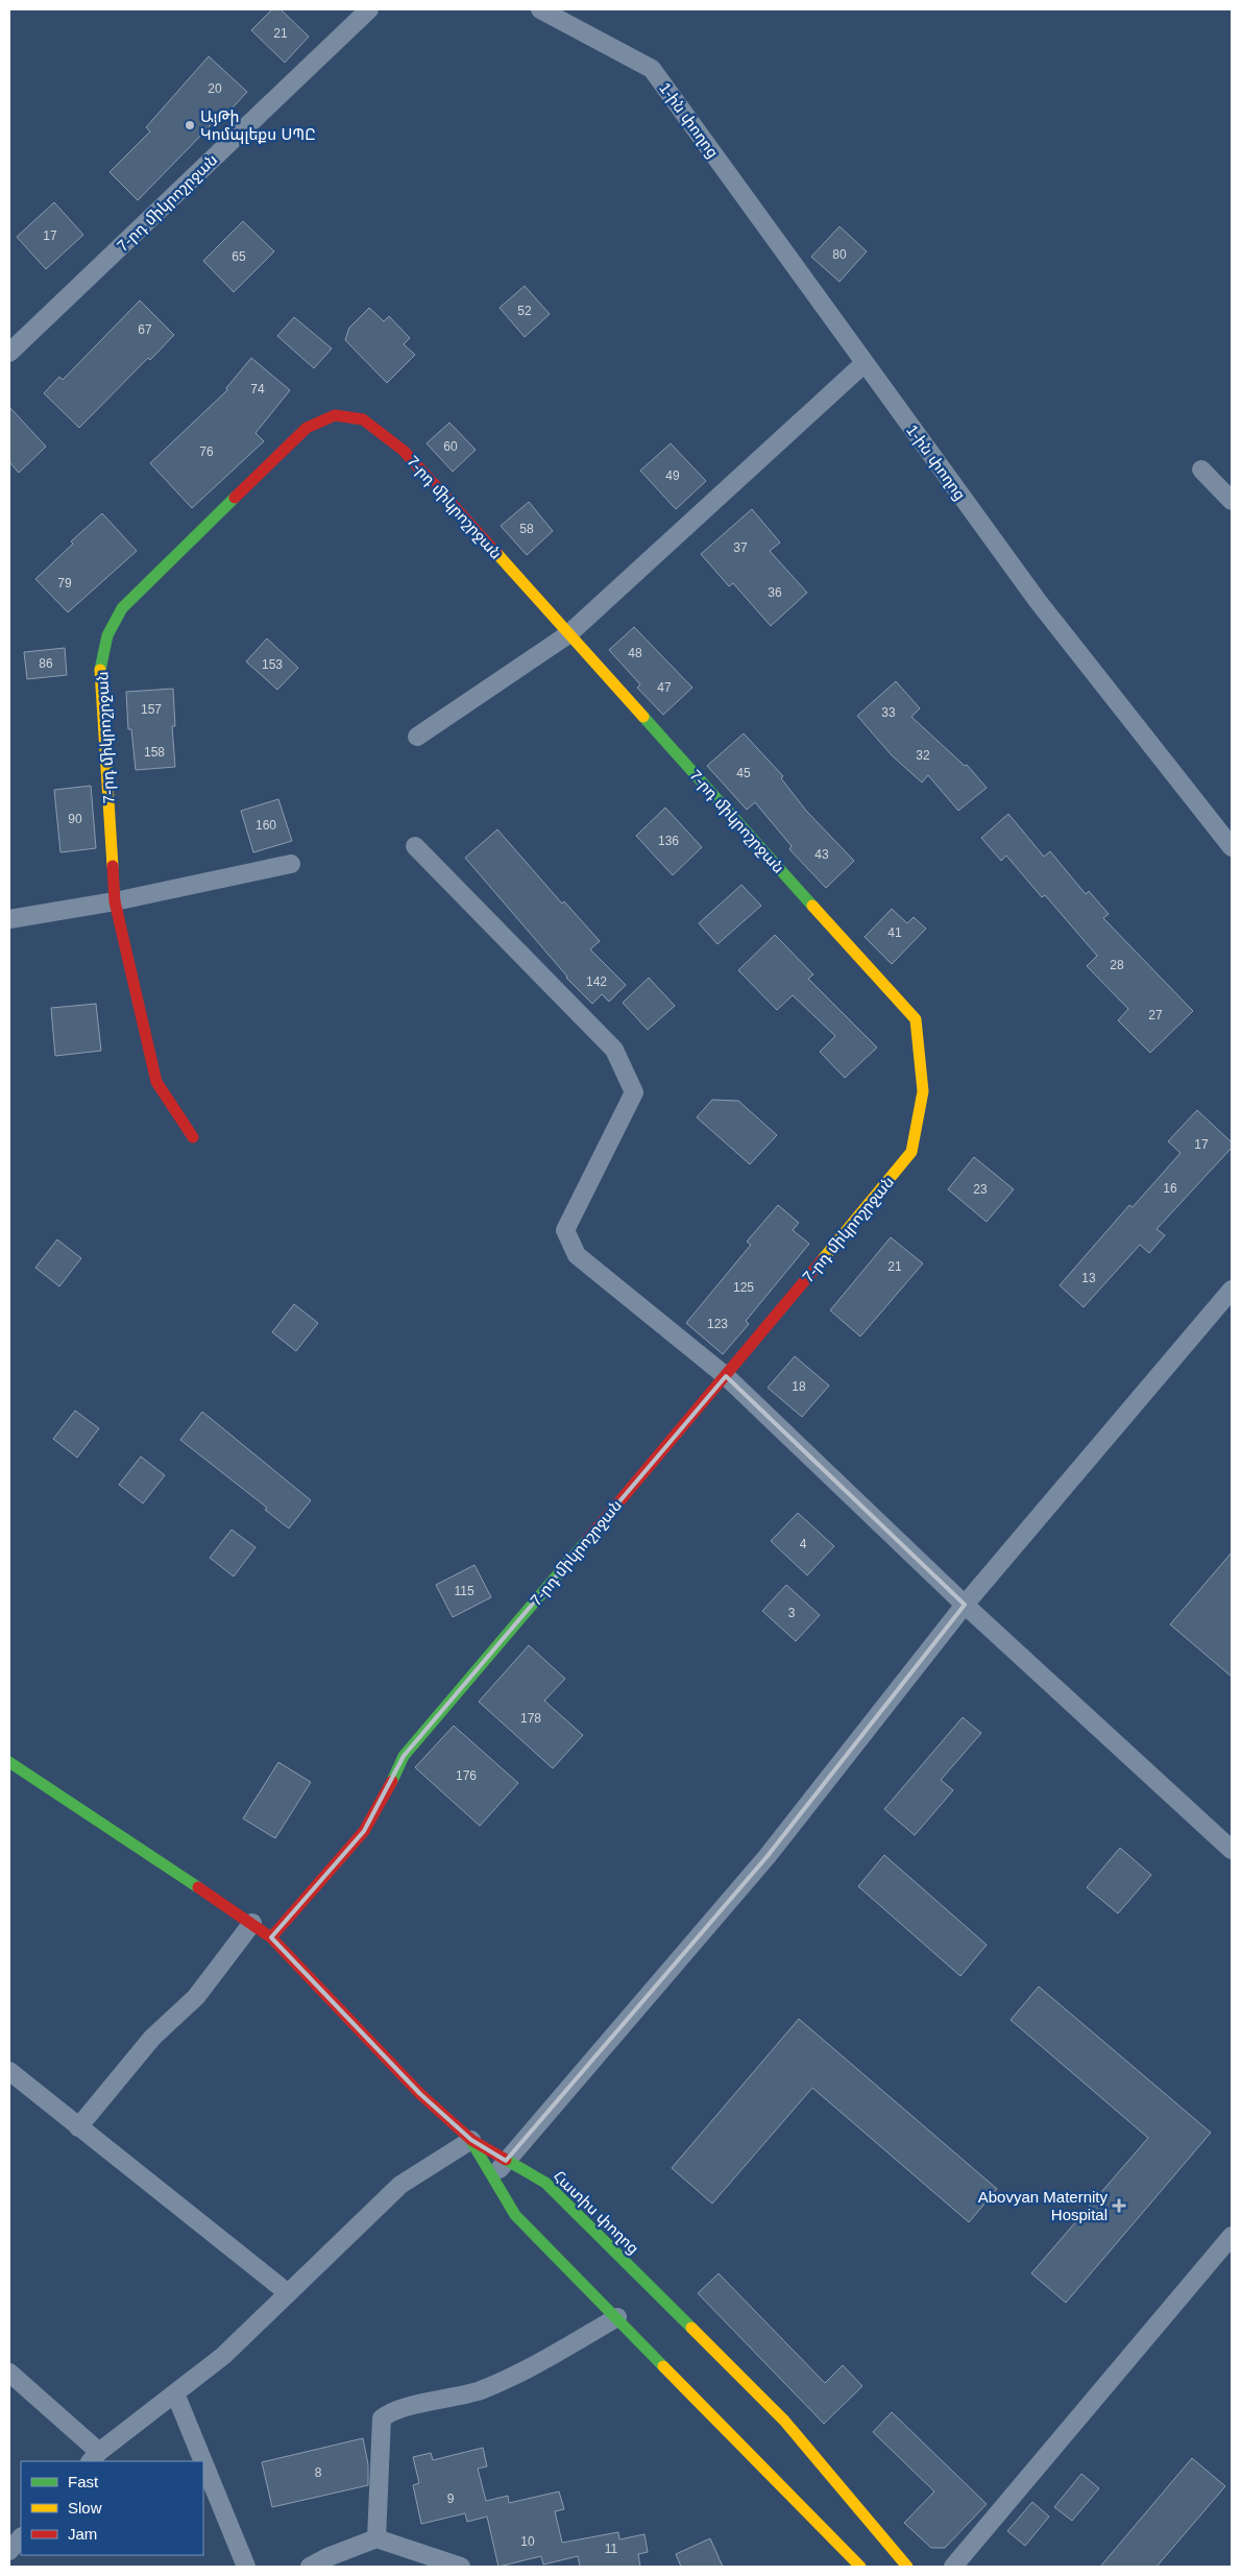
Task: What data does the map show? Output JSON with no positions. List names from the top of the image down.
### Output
{
  "streets": {
    "street": ["1-ին փողոց", "7-րդ միկրոշրջան", "Հատիս փողոց"]
  },
  "places": {
    "other": ["ԱյԹի Կոմպլեքս ՍՊԸ"],
    "health": ["Abovyan Maternity Hospital"]
  },
  "house_numbers": [
    "21",
    "20",
    "17",
    "80",
    "65",
    "52",
    "67",
    "74",
    "60",
    "76",
    "49",
    "58",
    "37",
    "79",
    "36",
    "48",
    "86",
    "153",
    "47",
    "157",
    "33",
    "158",
    "32",
    "45",
    "90",
    "160",
    "136",
    "43",
    "41",
    "28",
    "142",
    "27",
    "17",
    "16",
    "23",
    "21",
    "13",
    "125",
    "123",
    "18",
    "4",
    "115",
    "3",
    "178",
    "176",
    "8",
    "9",
    "10",
    "11"
  ],
  "legend": ["Fast", "Slow", "Jam"]
}
